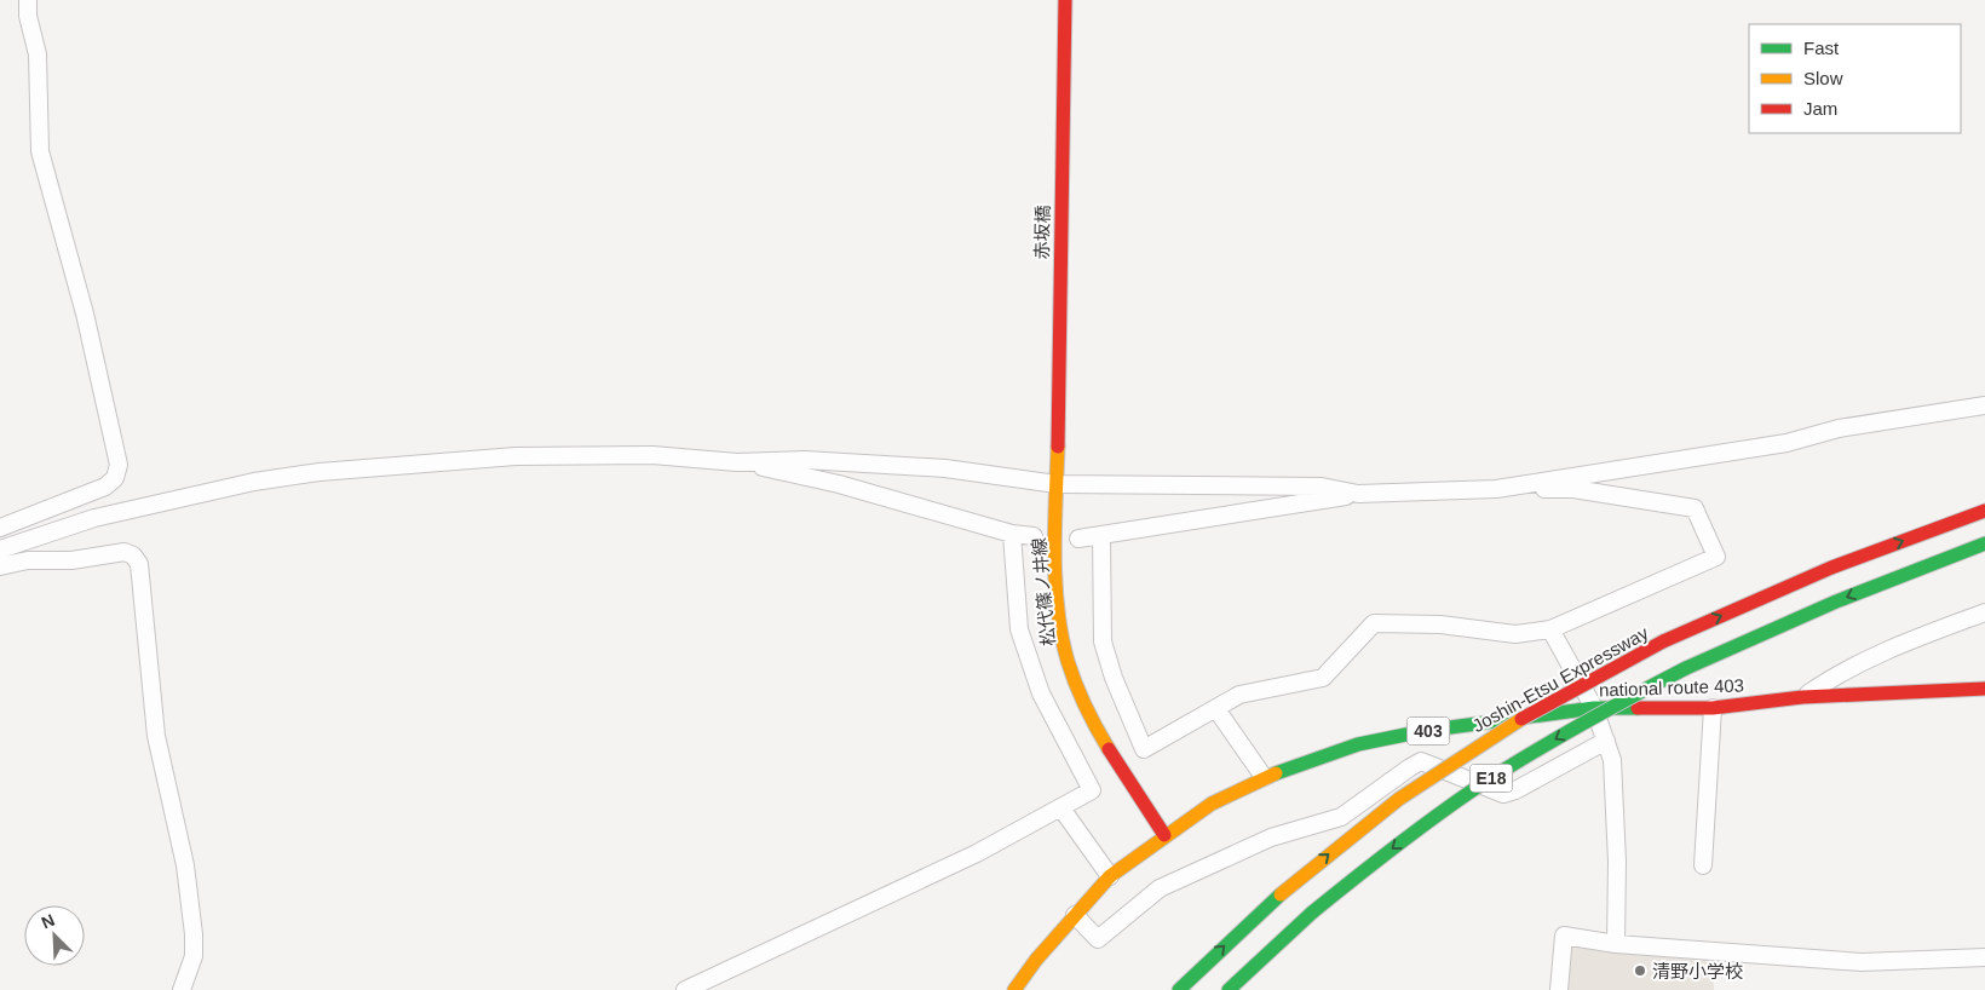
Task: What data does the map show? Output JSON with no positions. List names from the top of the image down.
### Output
{
  "streets": {
    "main road": [
      "赤坂橋",
      "松代篠ノ井線",
      "Joshin-Etsu Expressway",
      "national route 403",
      "403",
      "E18"
    ]
  },
  "crossings": [
    ["赤坂橋", "松代篠ノ井線"],
    ["松代篠ノ井線", "national route 403"]
  ],
  "places": ["清野小学校"],
  "legend": ["Fast", "Slow", "Jam"],
  "north": "top left"
}
